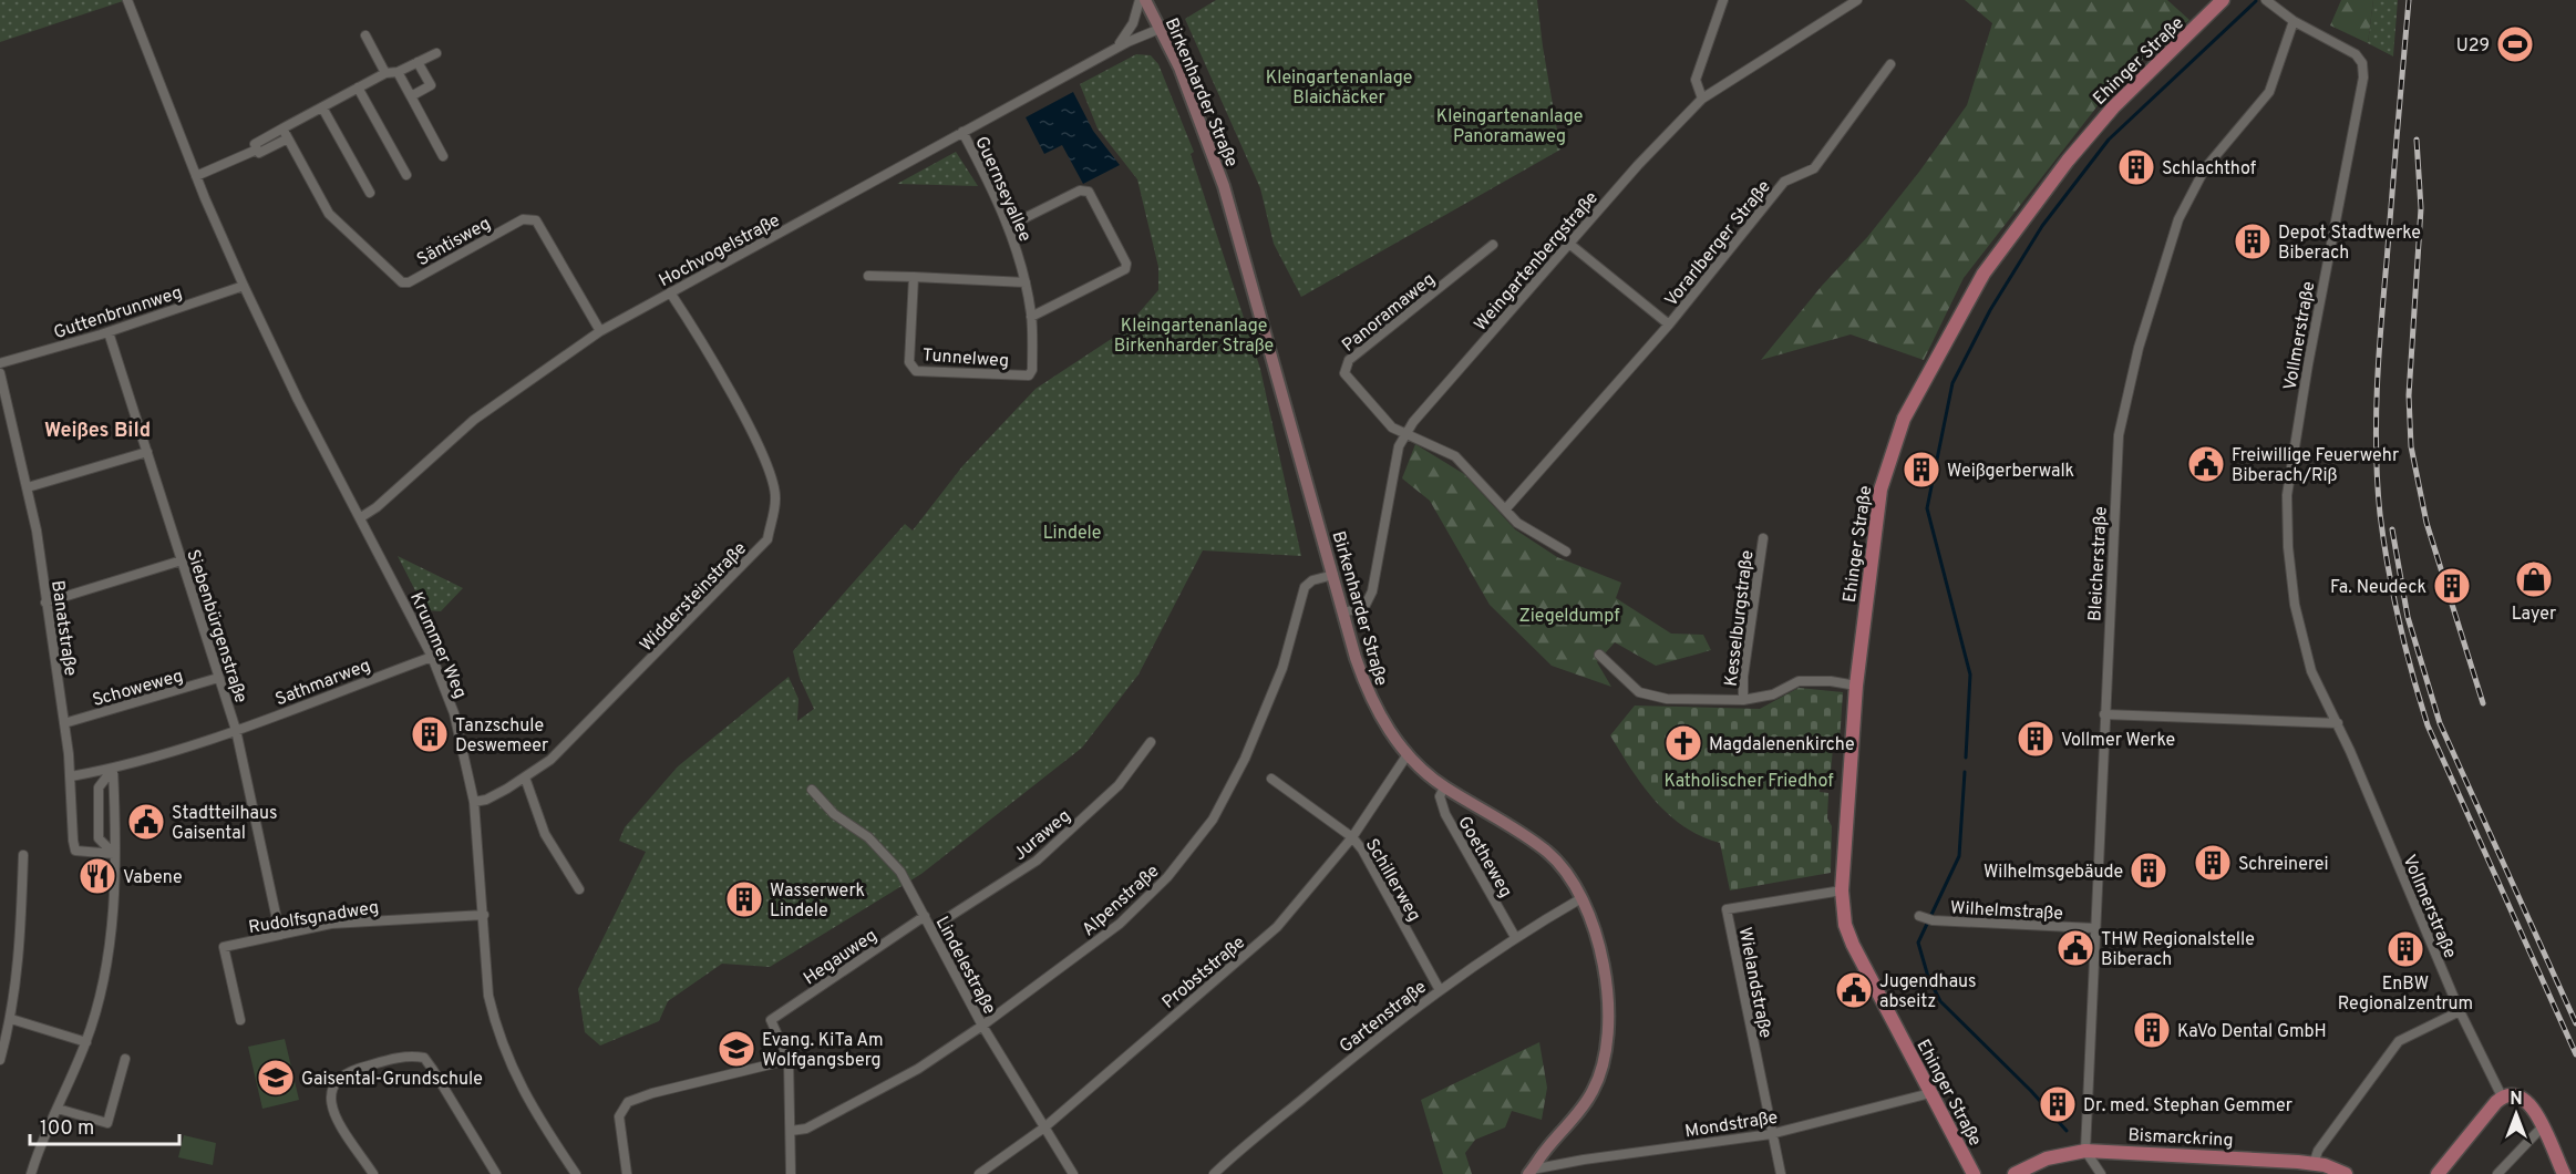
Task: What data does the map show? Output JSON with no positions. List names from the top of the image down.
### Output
{
  "streets": {
    "main road": ["Ehinger Straße", "Birkenharder Straße", "Bismarckring"],
    "street": [
      "Guernseyallee",
      "Säntisweg",
      "Vorarlberger Straße",
      "Hochvogelstraße",
      "Weingartenbergstraße",
      "Guttenbrunnweg",
      "Panoramaweg",
      "Vollmerstraße",
      "Tunnelweg",
      "Bleicherstraße",
      "Widdersteinstraße",
      "Kesselburgstraße",
      "Siebenbürgenstraße",
      "Banatstraße",
      "Krummer Weg",
      "Sathmarweg",
      "Schoweweg",
      "Juraweg",
      "Goetheweg",
      "Schillerweg",
      "Alpenstraße",
      "Wilhelmstraße",
      "Rudolfsgnadweg",
      "Hegauweg",
      "Lindelestraße",
      "Probststraße",
      "Wielandstraße",
      "Gartenstraße",
      "Mondstraße"
    ]
  },
  "crossings": [
    ["Ehinger Straße", "Wielandstraße"],
    ["Ehinger Straße", "Mondstraße"],
    ["Birkenharder Straße", "Hochvogelstraße"],
    ["Birkenharder Straße", "Weingartenbergstraße"],
    ["Birkenharder Straße", "Goetheweg"],
    ["Birkenharder Straße", "Alpenstraße"],
    ["Birkenharder Straße", "Probststraße"],
    ["Birkenharder Straße", "Gartenstraße"],
    ["Birkenharder Straße", "Mondstraße"],
    ["Guernseyallee", "Hochvogelstraße"],
    ["Guernseyallee", "Tunnelweg"],
    ["Säntisweg", "Hochvogelstraße"],
    ["Vorarlberger Straße", "Weingartenbergstraße"],
    ["Hochvogelstraße", "Widdersteinstraße"],
    ["Hochvogelstraße", "Krummer Weg"],
    ["Weingartenbergstraße", "Panoramaweg"],
    ["Guttenbrunnweg", "Siebenbürgenstraße"],
    ["Guttenbrunnweg", "Krummer Weg"],
    ["Vollmerstraße", "Bleicherstraße"],
    ["Bleicherstraße", "Wilhelmstraße"],
    ["Bleicherstraße", "Bismarckring"],
    ["Widdersteinstraße", "Krummer Weg"],
    ["Siebenbürgenstraße", "Sathmarweg"],
    ["Siebenbürgenstraße", "Schoweweg"],
    ["Siebenbürgenstraße", "Rudolfsgnadweg"],
    ["Banatstraße", "Sathmarweg"],
    ["Banatstraße", "Schoweweg"],
    ["Krummer Weg", "Sathmarweg"],
    ["Krummer Weg", "Rudolfsgnadweg"],
    ["Juraweg", "Lindelestraße"],
    ["Goetheweg", "Gartenstraße"],
    ["Schillerweg", "Probststraße"],
    ["Schillerweg", "Gartenstraße"],
    ["Alpenstraße", "Lindelestraße"],
    ["Hegauweg", "Lindelestraße"],
    ["Lindelestraße", "Probststraße"],
    ["Wielandstraße", "Mondstraße"]
  ],
  "districts": ["Weißes Bild"],
  "parks": [
    "Kleingartenanlage Blaichäcker",
    "Kleingartenanlage Panoramaweg",
    "Kleingartenanlage Birkenharder Straße",
    "Lindele",
    "Ziegeldumpf",
    "Katholischer Friedhof"
  ],
  "places": {
    "sports": ["U29"],
    "building": [
      "Schlachthof",
      "Depot Stadtwerke Biberach",
      "Weißgerberwalk",
      "Fa. Neudeck",
      "Tanzschule Deswemeer",
      "Vollmer Werke",
      "Schreinerei",
      "Wilhelmsgebäude",
      "Wasserwerk Lindele",
      "EnBW Regionalzentrum",
      "KaVo Dental GmbH",
      "Dr. med. Stephan Gemmer"
    ],
    "public building": [
      "Freiwillige Feuerwehr Biberach/Riß",
      "Stadtteilhaus Gaisental",
      "THW Regionalstelle Biberach",
      "Jugendhaus abseitz"
    ],
    "shop": ["Layer"],
    "church": ["Magdalenenkirche"],
    "restaurant": ["Vabene"],
    "school or university": ["Evang. KiTa Am Wolfgangsberg", "Gaisental-Grundschule"]
  },
  "scale_bar": "100 m",
  "north": "top"
}
